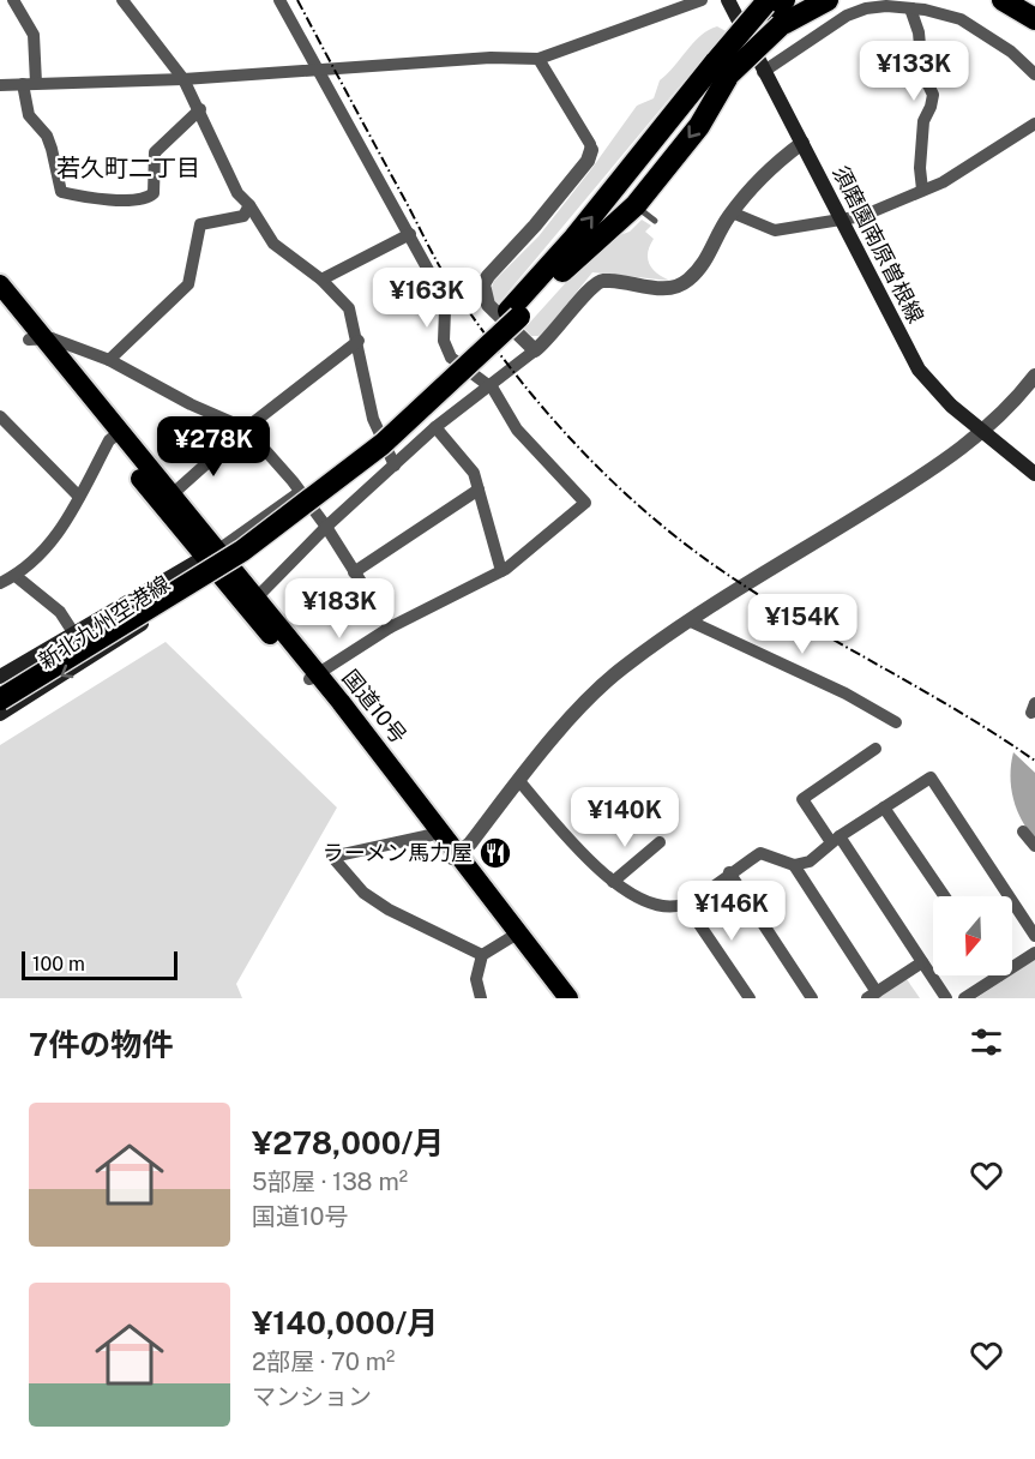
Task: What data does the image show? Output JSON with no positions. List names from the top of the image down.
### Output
{
  "streets": {
    "highway": ["国道10号"],
    "main road": ["須磨園南原曽根線", "新北九州空港線"]
  },
  "crossings": [
    ["新北九州空港線", "国道10号"]
  ],
  "districts": ["若久町二丁目"],
  "places": {
    "restaurant": ["ラーメン馬力屋"]
  },
  "scale_bar": "100 m",
  "north": "bottom",
  "page": {
    "price": [
      "¥133K",
      "¥163K",
      "¥278K",
      "¥183K",
      "¥154K",
      "¥140K",
      "¥146K"
    ],
    "scale": "100 m",
    "heading": "7件の物件",
    "list": [
      {
        "name": "¥278,000/月",
        "note": "5部屋 · 138 m² · 国道10号"
      },
      {
        "name": "¥140,000/月",
        "note": "2部屋 · 70 m² · マンション"
      }
    ]
  }
}
